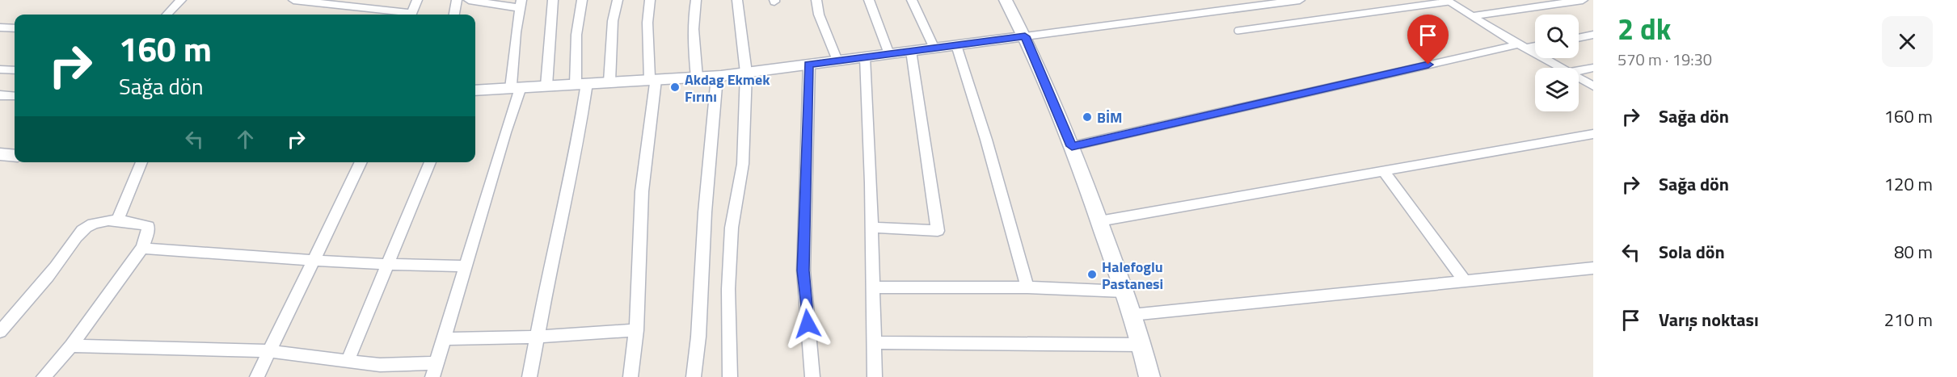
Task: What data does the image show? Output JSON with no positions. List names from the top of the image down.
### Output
{
  "places": ["Akdag Ekmek Fırını", "BİM", "Halefoglu Pastanesi"],
  "page": {
    "heading": ["2 dk", "570 m · 19:30"],
    "turn": ["160 m", "Sağa dön"],
    "list": [
      {
        "name": "Sağa dön",
        "value": "160 m"
      },
      {
        "name": "Sağa dön",
        "value": "120 m"
      },
      {
        "name": "Sola dön",
        "value": "80 m"
      },
      {
        "name": "Varış noktası",
        "value": "210 m"
      }
    ]
  }
}
